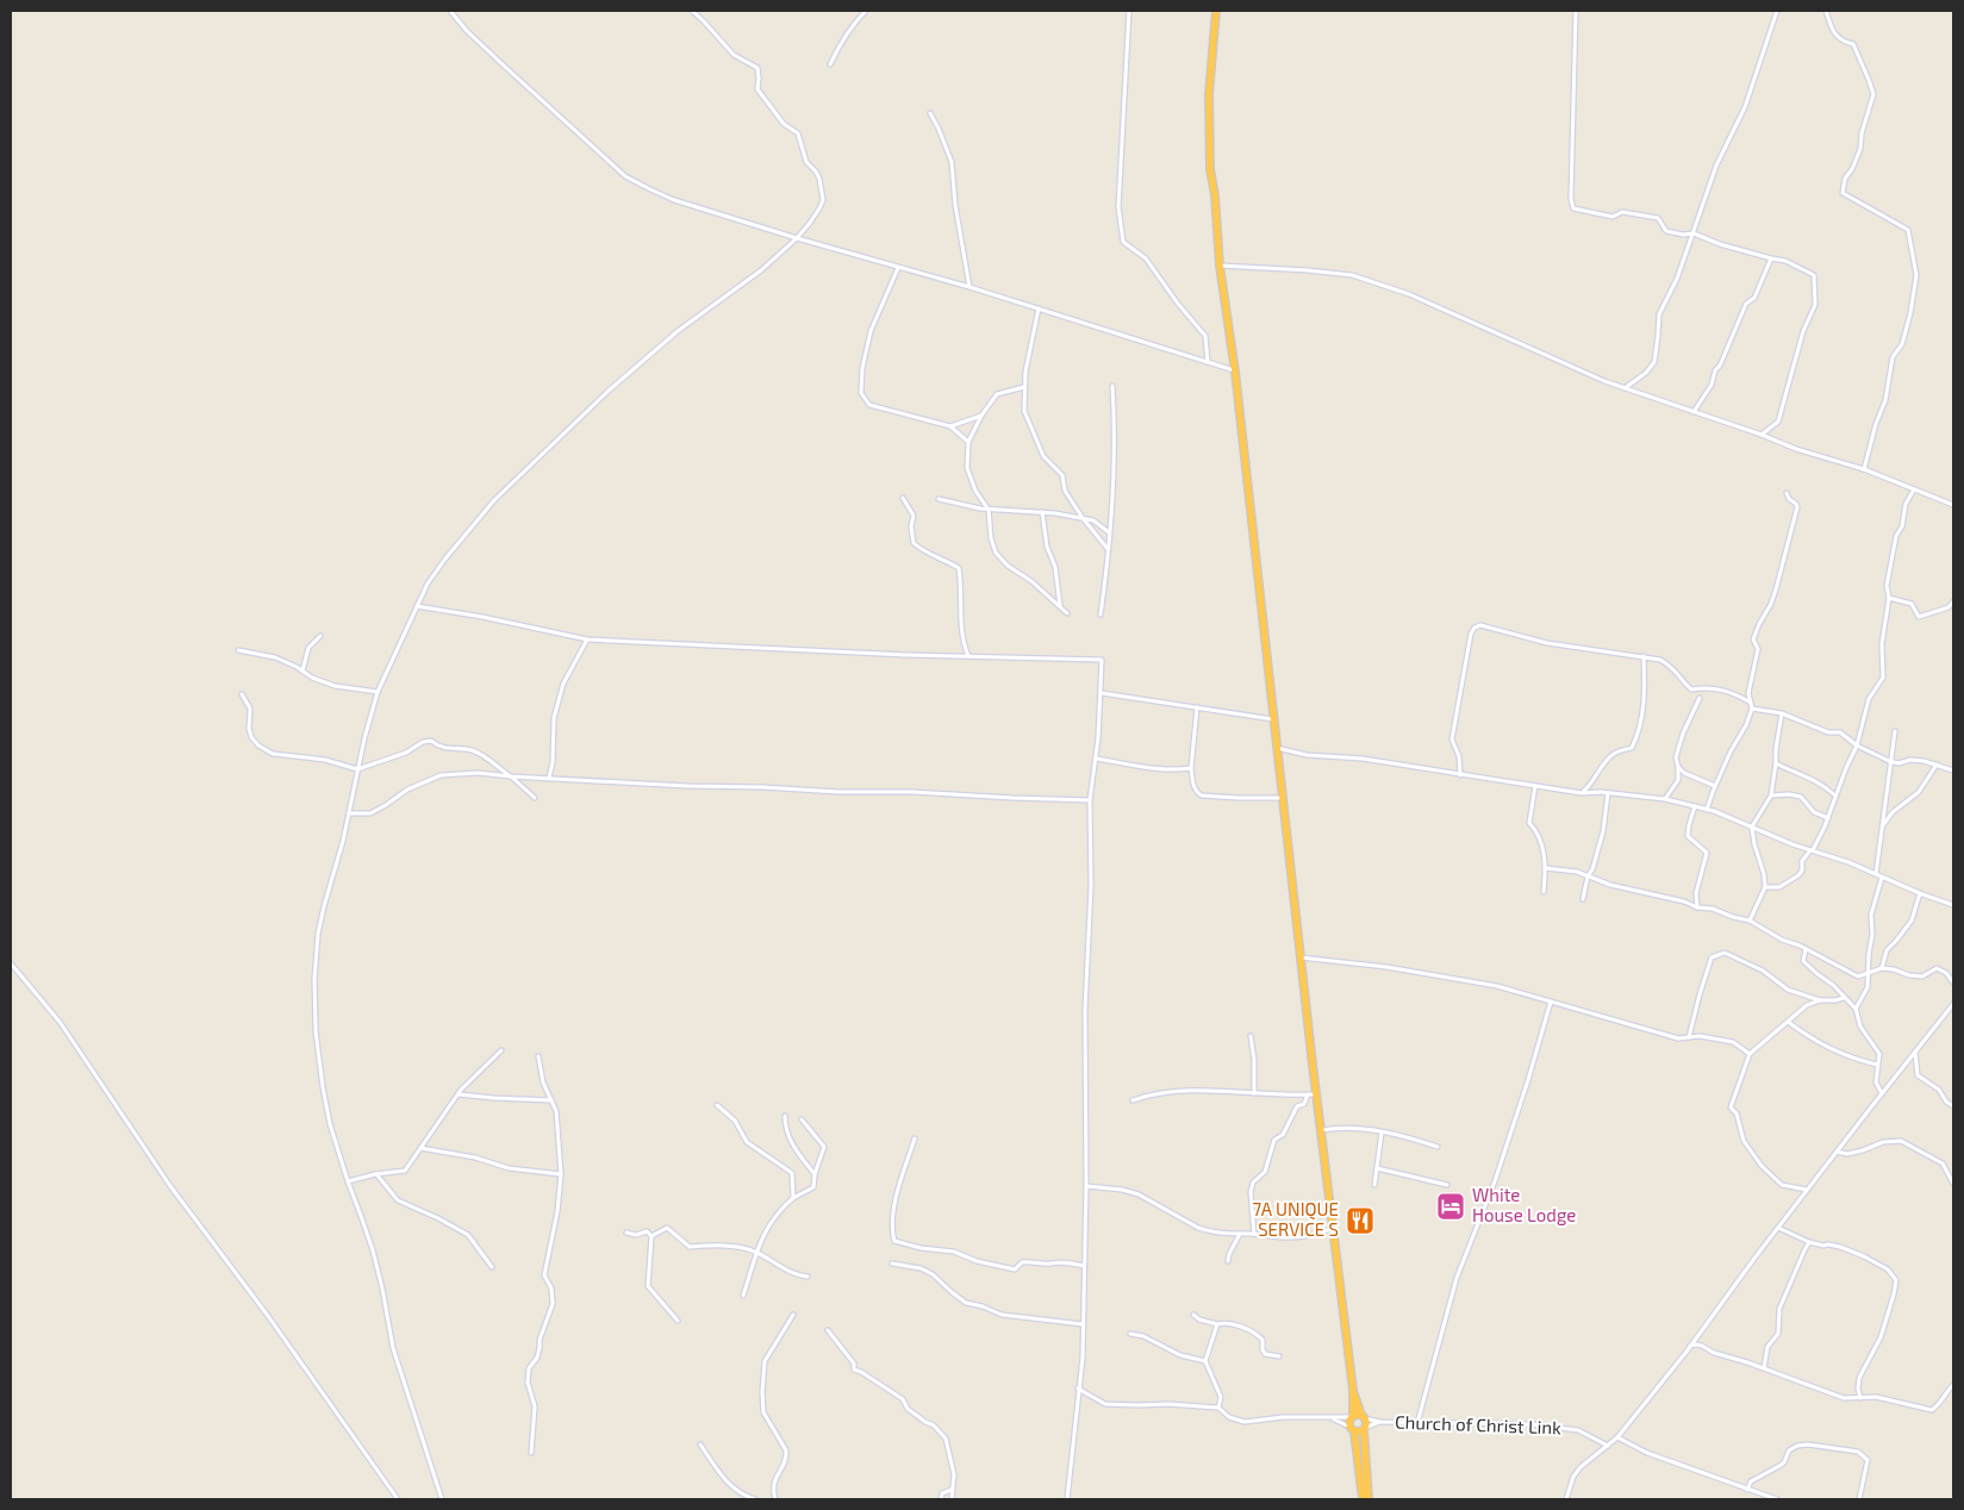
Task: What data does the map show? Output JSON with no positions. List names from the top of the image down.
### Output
{
  "streets": {
    "street": ["Church of Christ Link"]
  },
  "places": {
    "hotel": ["White House Lodge"],
    "restaurant": ["7A UNIQUE SERVICE S"]
  }
}
